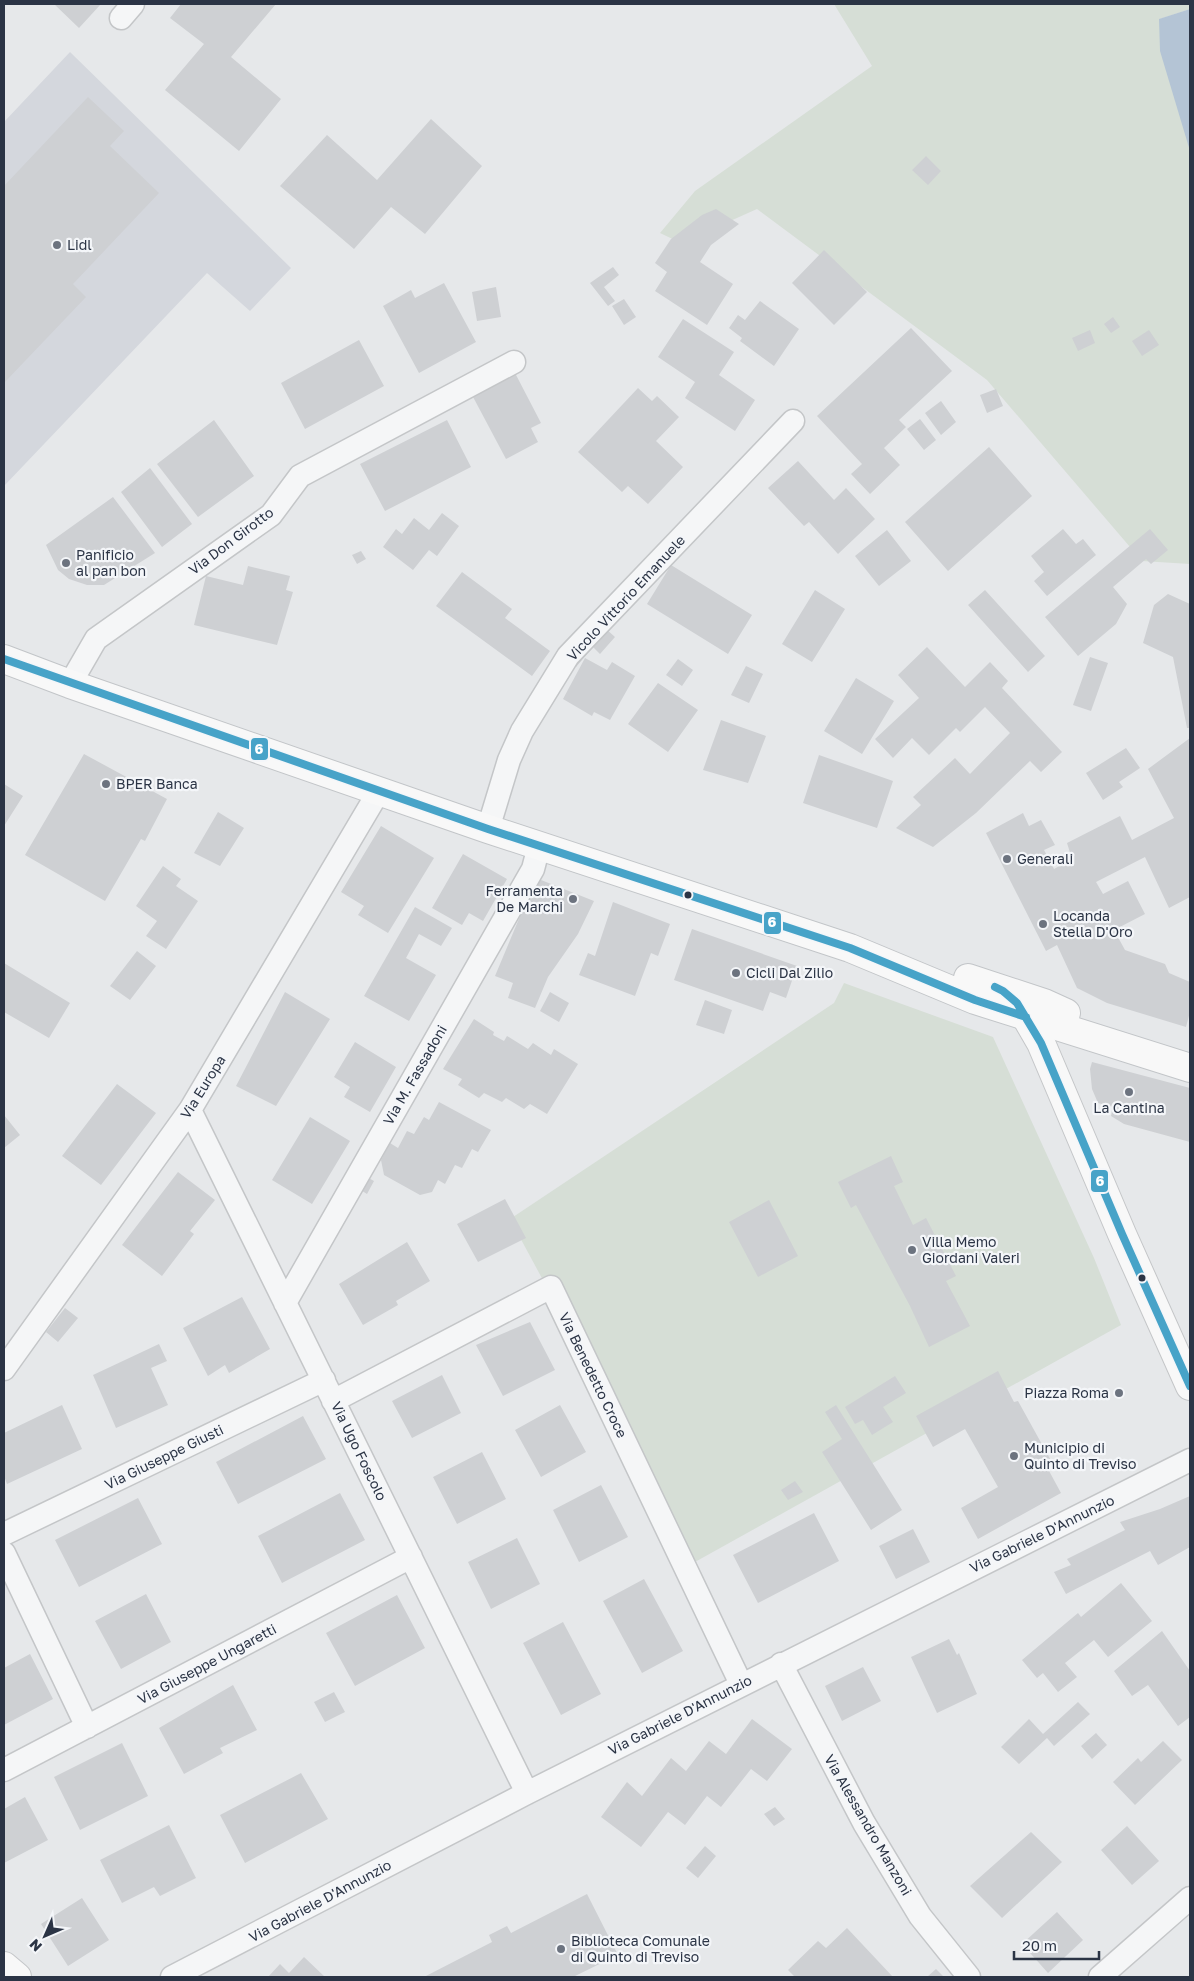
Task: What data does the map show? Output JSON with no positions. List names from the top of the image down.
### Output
{
  "streets": {
    "street": [
      "Via Don Girotto",
      "Vicolo Vittorio Emanuele",
      "Via M. Fassadoni",
      "Via Europa",
      "Via Benedetto Croce",
      "Via Ugo Foscolo",
      "Via Giuseppe Giusti",
      "Via Gabriele D'Annunzio",
      "Via Giuseppe Ungaretti",
      "Via Alessandro Manzoni"
    ]
  },
  "crossings": [
    ["Via M. Fassadoni", "Via Ugo Foscolo"],
    ["Via Europa", "Via Ugo Foscolo"],
    ["Via Benedetto Croce", "Via Ugo Foscolo"],
    ["Via Benedetto Croce", "Via Gabriele D'Annunzio"],
    ["Via Ugo Foscolo", "Via Giuseppe Giusti"],
    ["Via Ugo Foscolo", "Via Gabriele D'Annunzio"],
    ["Via Ugo Foscolo", "Via Giuseppe Ungaretti"],
    ["Via Gabriele D'Annunzio", "Via Alessandro Manzoni"]
  ],
  "places": [
    "Lidl",
    "Panificio al pan bon",
    "BPER Banca",
    "Generali",
    "Ferramenta De Marchi",
    "Locanda Stella D'Oro",
    "Cicli Dal Zilio",
    "La Cantina",
    "Villa Memo Giordani Valeri",
    "Piazza Roma",
    "Municipio di Quinto di Treviso",
    "Biblioteca Comunale di Quinto di Treviso"
  ],
  "lines": ["transit line 6"],
  "scale_bar": "20 m",
  "north": "bottom left"
}
